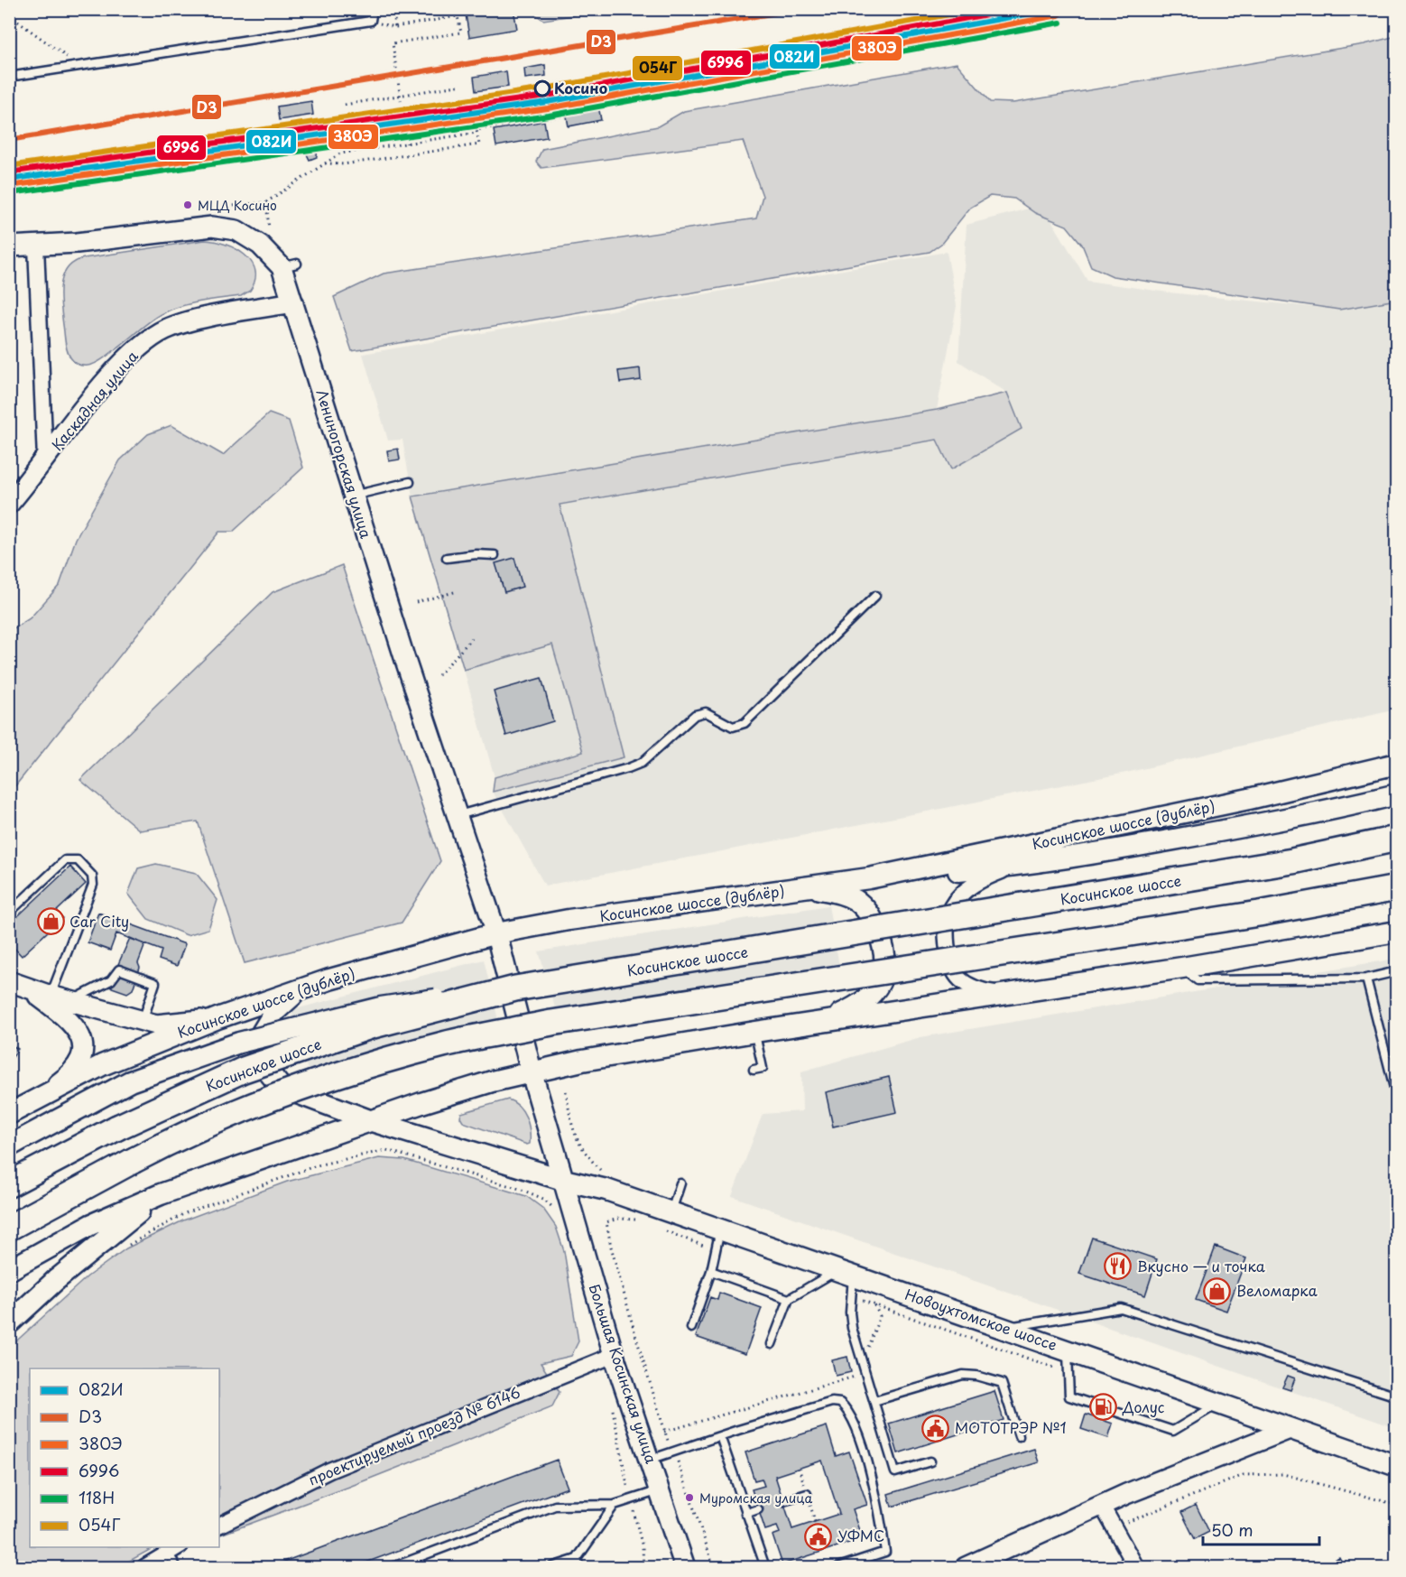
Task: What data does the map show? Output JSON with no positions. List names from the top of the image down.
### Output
{
  "streets": {
    "highway": ["Косинское шоссе"],
    "main road": ["Косинское шоссе (дублёр)", "Новоухтомское шоссе"],
    "street": [
      "Каскадная улица",
      "Лениногорская улица",
      "Большая Косинская улица",
      "проектируемый проезд № 6146"
    ]
  },
  "crossings": [
    ["Каскадная улица", "Лениногорская улица"],
    ["Лениногорская улица", "Косинское шоссе (дублёр)"],
    ["Косинское шоссе (дублёр)", "Новоухтомское шоссе"],
    ["Новоухтомское шоссе", "Большая Косинская улица"],
    ["Большая Косинская улица", "проектируемый проезд № 6146"]
  ],
  "places": {
    "other": ["Косино", "МЦД Косино", "Муромская улица"],
    "shop": ["Car City", "Веломарка"],
    "restaurant": ["Вкусно — и точка"],
    "fuel station": ["Долус"],
    "public building": ["МОТОТРЭР №1", "УФМС"]
  },
  "lines": [
    "transit line 082И",
    "transit line D3",
    "transit line 6996",
    "transit line 054Г",
    "transit line 380Э",
    "transit line 118Н"
  ],
  "legend": [
    "082И",
    "D3",
    "380Э",
    "6996",
    "118Н",
    "054Г"
  ],
  "scale_bar": "50 m"
}
